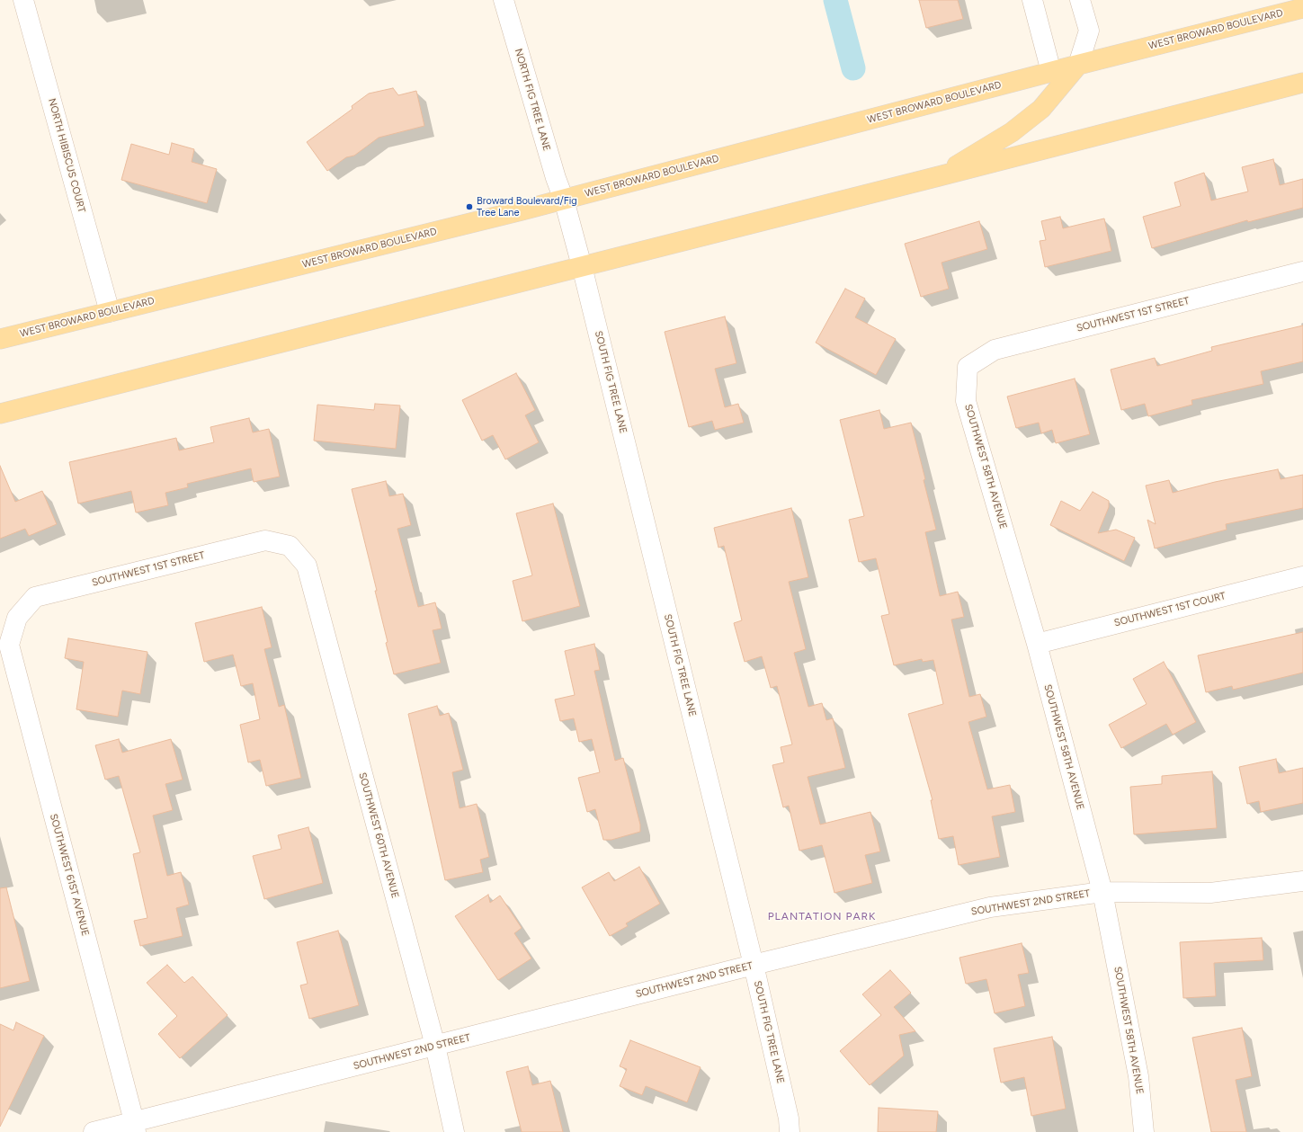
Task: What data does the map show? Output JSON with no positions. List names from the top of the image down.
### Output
{
  "streets": {
    "main road": ["WEST BROWARD BOULEVARD"],
    "street": [
      "NORTH FIG TREE LANE",
      "NORTH HIBISCUS COURT",
      "SOUTHWEST 1ST STREET",
      "SOUTH FIG TREE LANE",
      "SOUTHWEST 58TH AVENUE",
      "SOUTHWEST 1ST COURT",
      "SOUTHWEST 60TH AVENUE",
      "SOUTHWEST 61ST AVENUE",
      "SOUTHWEST 2ND STREET"
    ]
  },
  "crossings": [
    ["WEST BROWARD BOULEVARD", "NORTH FIG TREE LANE"],
    ["WEST BROWARD BOULEVARD", "NORTH HIBISCUS COURT"],
    ["WEST BROWARD BOULEVARD", "SOUTH FIG TREE LANE"],
    ["NORTH FIG TREE LANE", "SOUTH FIG TREE LANE"],
    ["SOUTHWEST 1ST STREET", "SOUTHWEST 58TH AVENUE"],
    ["SOUTHWEST 1ST STREET", "SOUTHWEST 60TH AVENUE"],
    ["SOUTHWEST 1ST STREET", "SOUTHWEST 61ST AVENUE"],
    ["SOUTH FIG TREE LANE", "SOUTHWEST 2ND STREET"],
    ["SOUTHWEST 58TH AVENUE", "SOUTHWEST 1ST COURT"],
    ["SOUTHWEST 58TH AVENUE", "SOUTHWEST 2ND STREET"],
    ["SOUTHWEST 60TH AVENUE", "SOUTHWEST 2ND STREET"],
    ["SOUTHWEST 61ST AVENUE", "SOUTHWEST 2ND STREET"]
  ],
  "districts": ["PLANTATION PARK"],
  "places": ["Broward Boulevard/Fig Tree Lane"]
}
